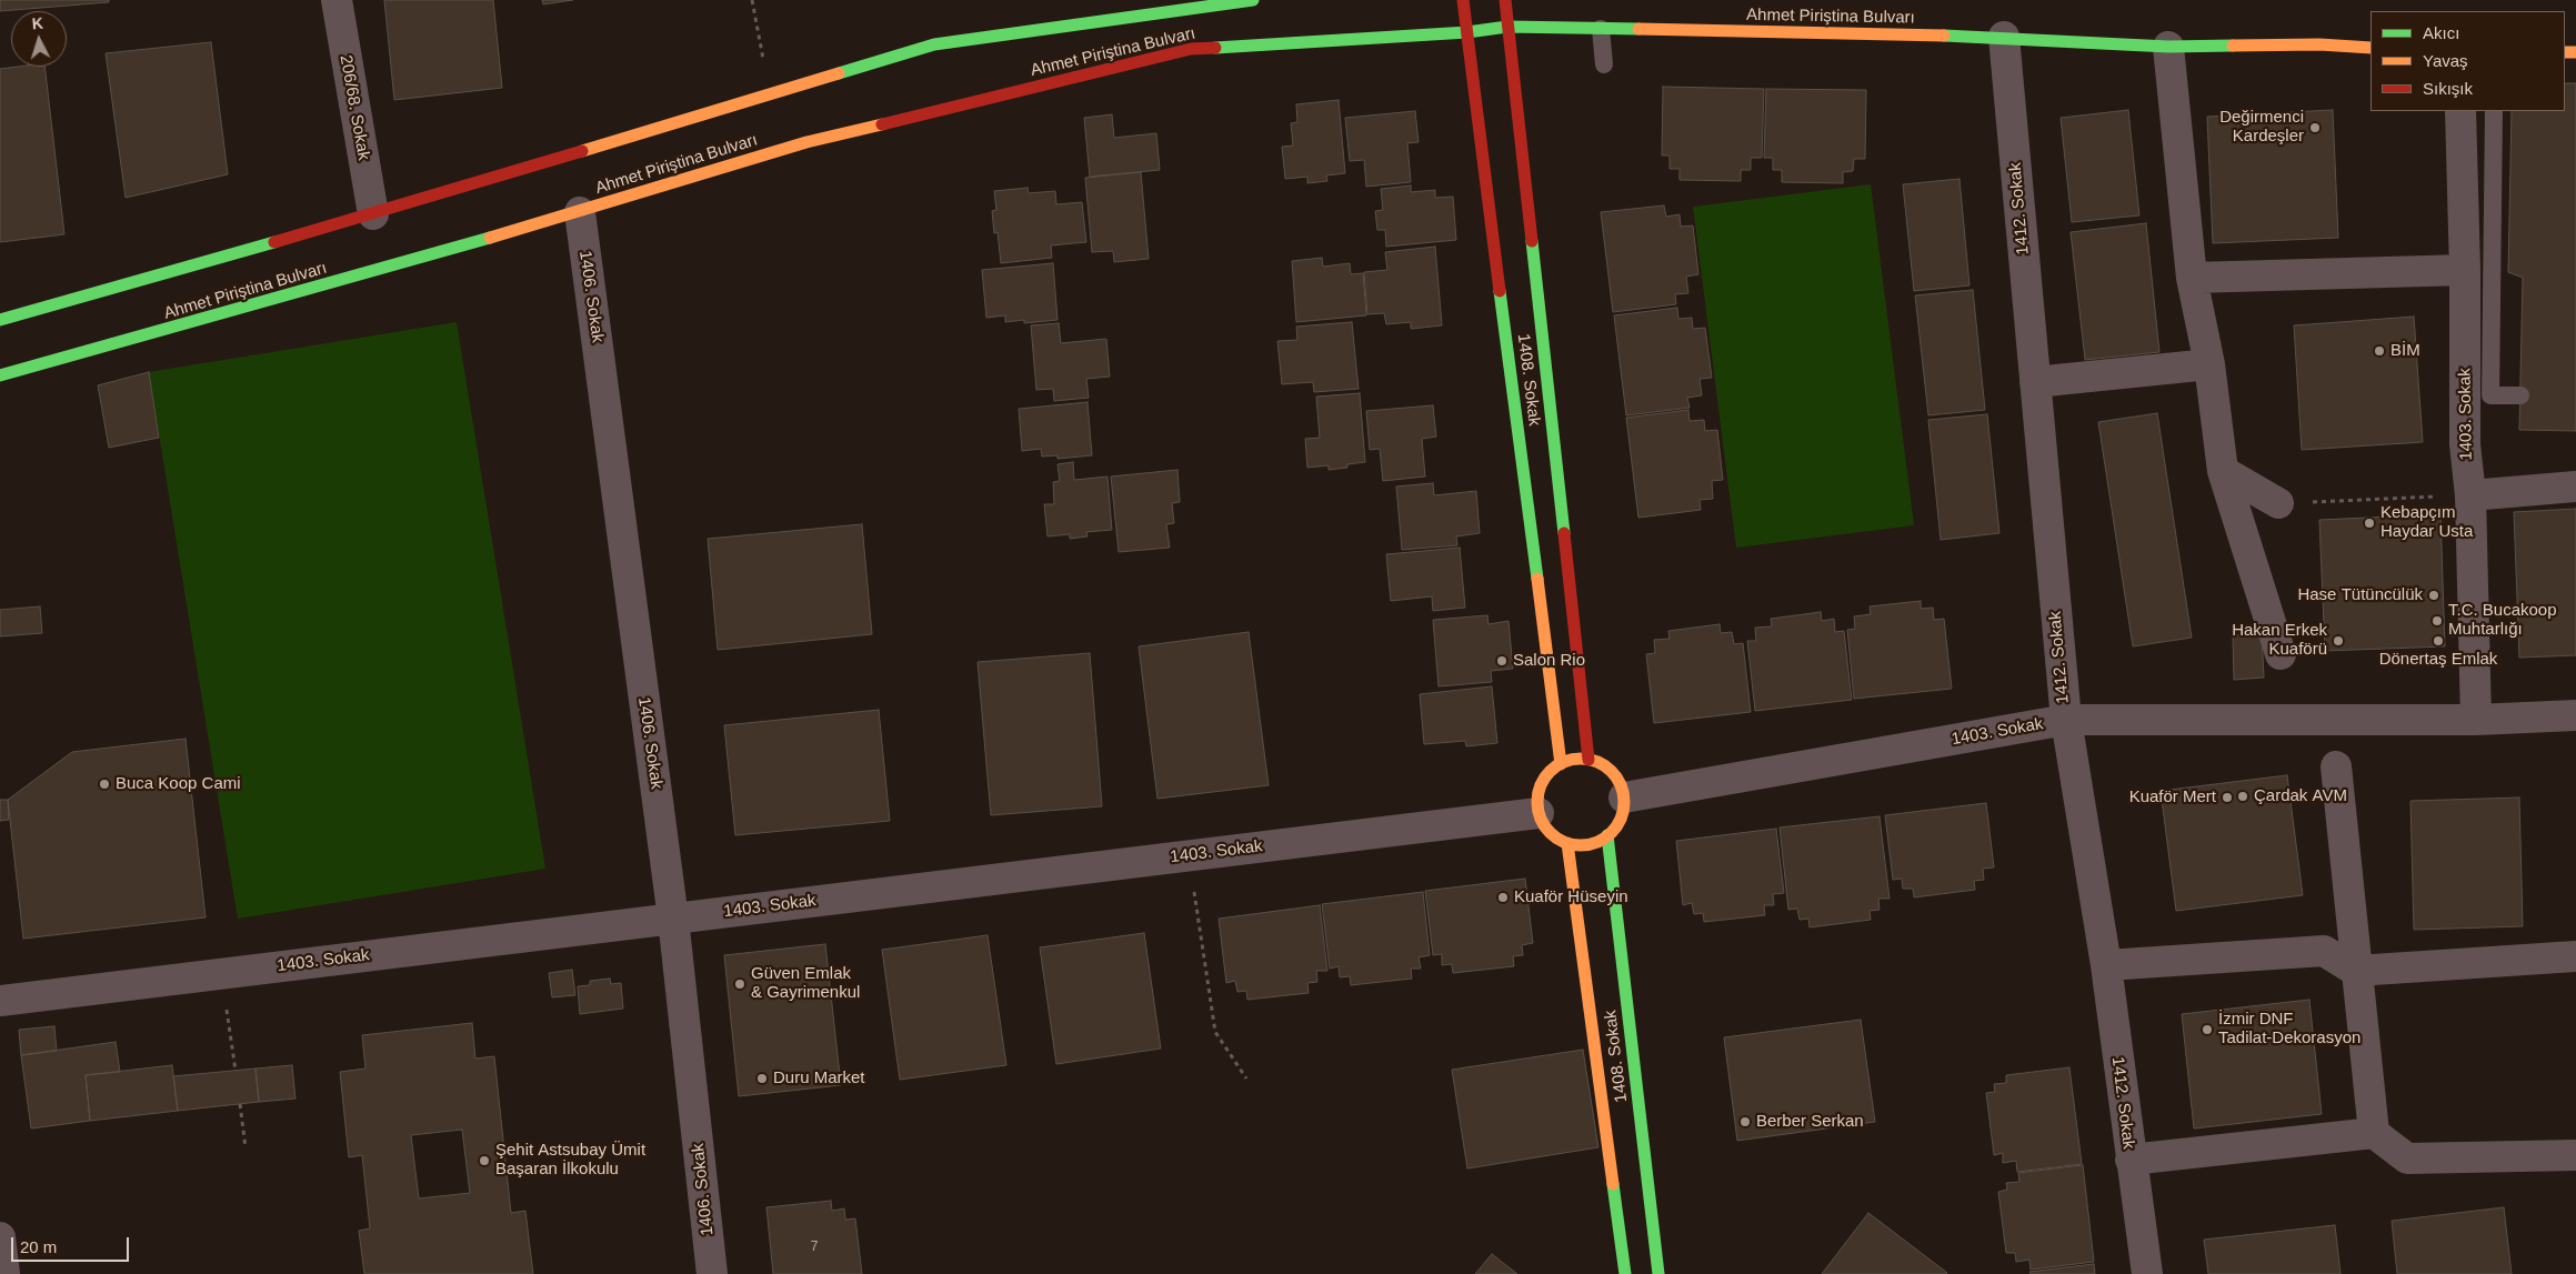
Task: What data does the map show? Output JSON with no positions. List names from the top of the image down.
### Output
{
  "streets": {
    "main road": ["Ahmet Piriştina Bulvarı", "1408. Sokak"],
    "street": [
      "206/68. Sokak",
      "1412. Sokak",
      "1406. Sokak",
      "1403. Sokak"
    ]
  },
  "crossings": [
    ["Ahmet Piriştina Bulvarı", "206/68. Sokak"],
    ["Ahmet Piriştina Bulvarı", "1412. Sokak"],
    ["Ahmet Piriştina Bulvarı", "1406. Sokak"],
    ["Ahmet Piriştina Bulvarı", "1408. Sokak"],
    ["1412. Sokak", "1403. Sokak"],
    ["1406. Sokak", "1403. Sokak"],
    ["1408. Sokak", "1403. Sokak"]
  ],
  "places": [
    "Değirmenci Kardeşler",
    "BİM",
    "Kebapçım Haydar Usta",
    "Hase Tütüncülük",
    "T.C. Bucakoop Muhtarlığı",
    "Hakan Erkek Kuaförü",
    "Dönertaş Emlak",
    "Salon Rio",
    "Buca Koop Cami",
    "Çardak AVM",
    "Kuaför Mert",
    "Kuaför Hüseyin",
    "Güven Emlak & Gayrimenkul",
    "İzmir DNF Tadilat-Dekorasyon",
    "Duru Market",
    "Berber Serkan",
    "Şehit Astsubay Ümit Başaran İlkokulu"
  ],
  "house_numbers": ["7"],
  "legend": ["Akıcı", "Yavaş", "Sıkışık"],
  "scale_bar": "20 m",
  "north": "top"
}
